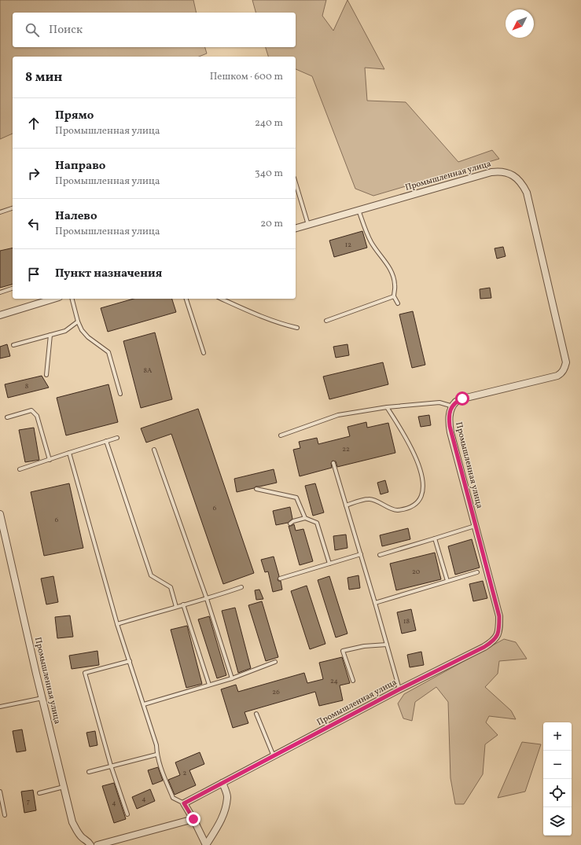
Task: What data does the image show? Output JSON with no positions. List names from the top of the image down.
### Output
{
  "streets": {
    "street": ["Промышленная улица"]
  },
  "house_numbers": [
    "12",
    "8А",
    "8",
    "22",
    "6",
    "6",
    "20",
    "18",
    "24",
    "26",
    "2",
    "4",
    "7",
    "4"
  ],
  "north": "bottom left",
  "page": {
    "search": "Поиск",
    "heading": ["8 мин", "Пешком · 600 m"],
    "list": [
      ["Прямо", "Промышленная улица", "240 m"],
      ["Направо", "Промышленная улица", "340 m"],
      ["Налево", "Промышленная улица", "20 m"],
      "Пункт назначения"
    ],
    "map_buttons": ["+", "−"]
  }
}
